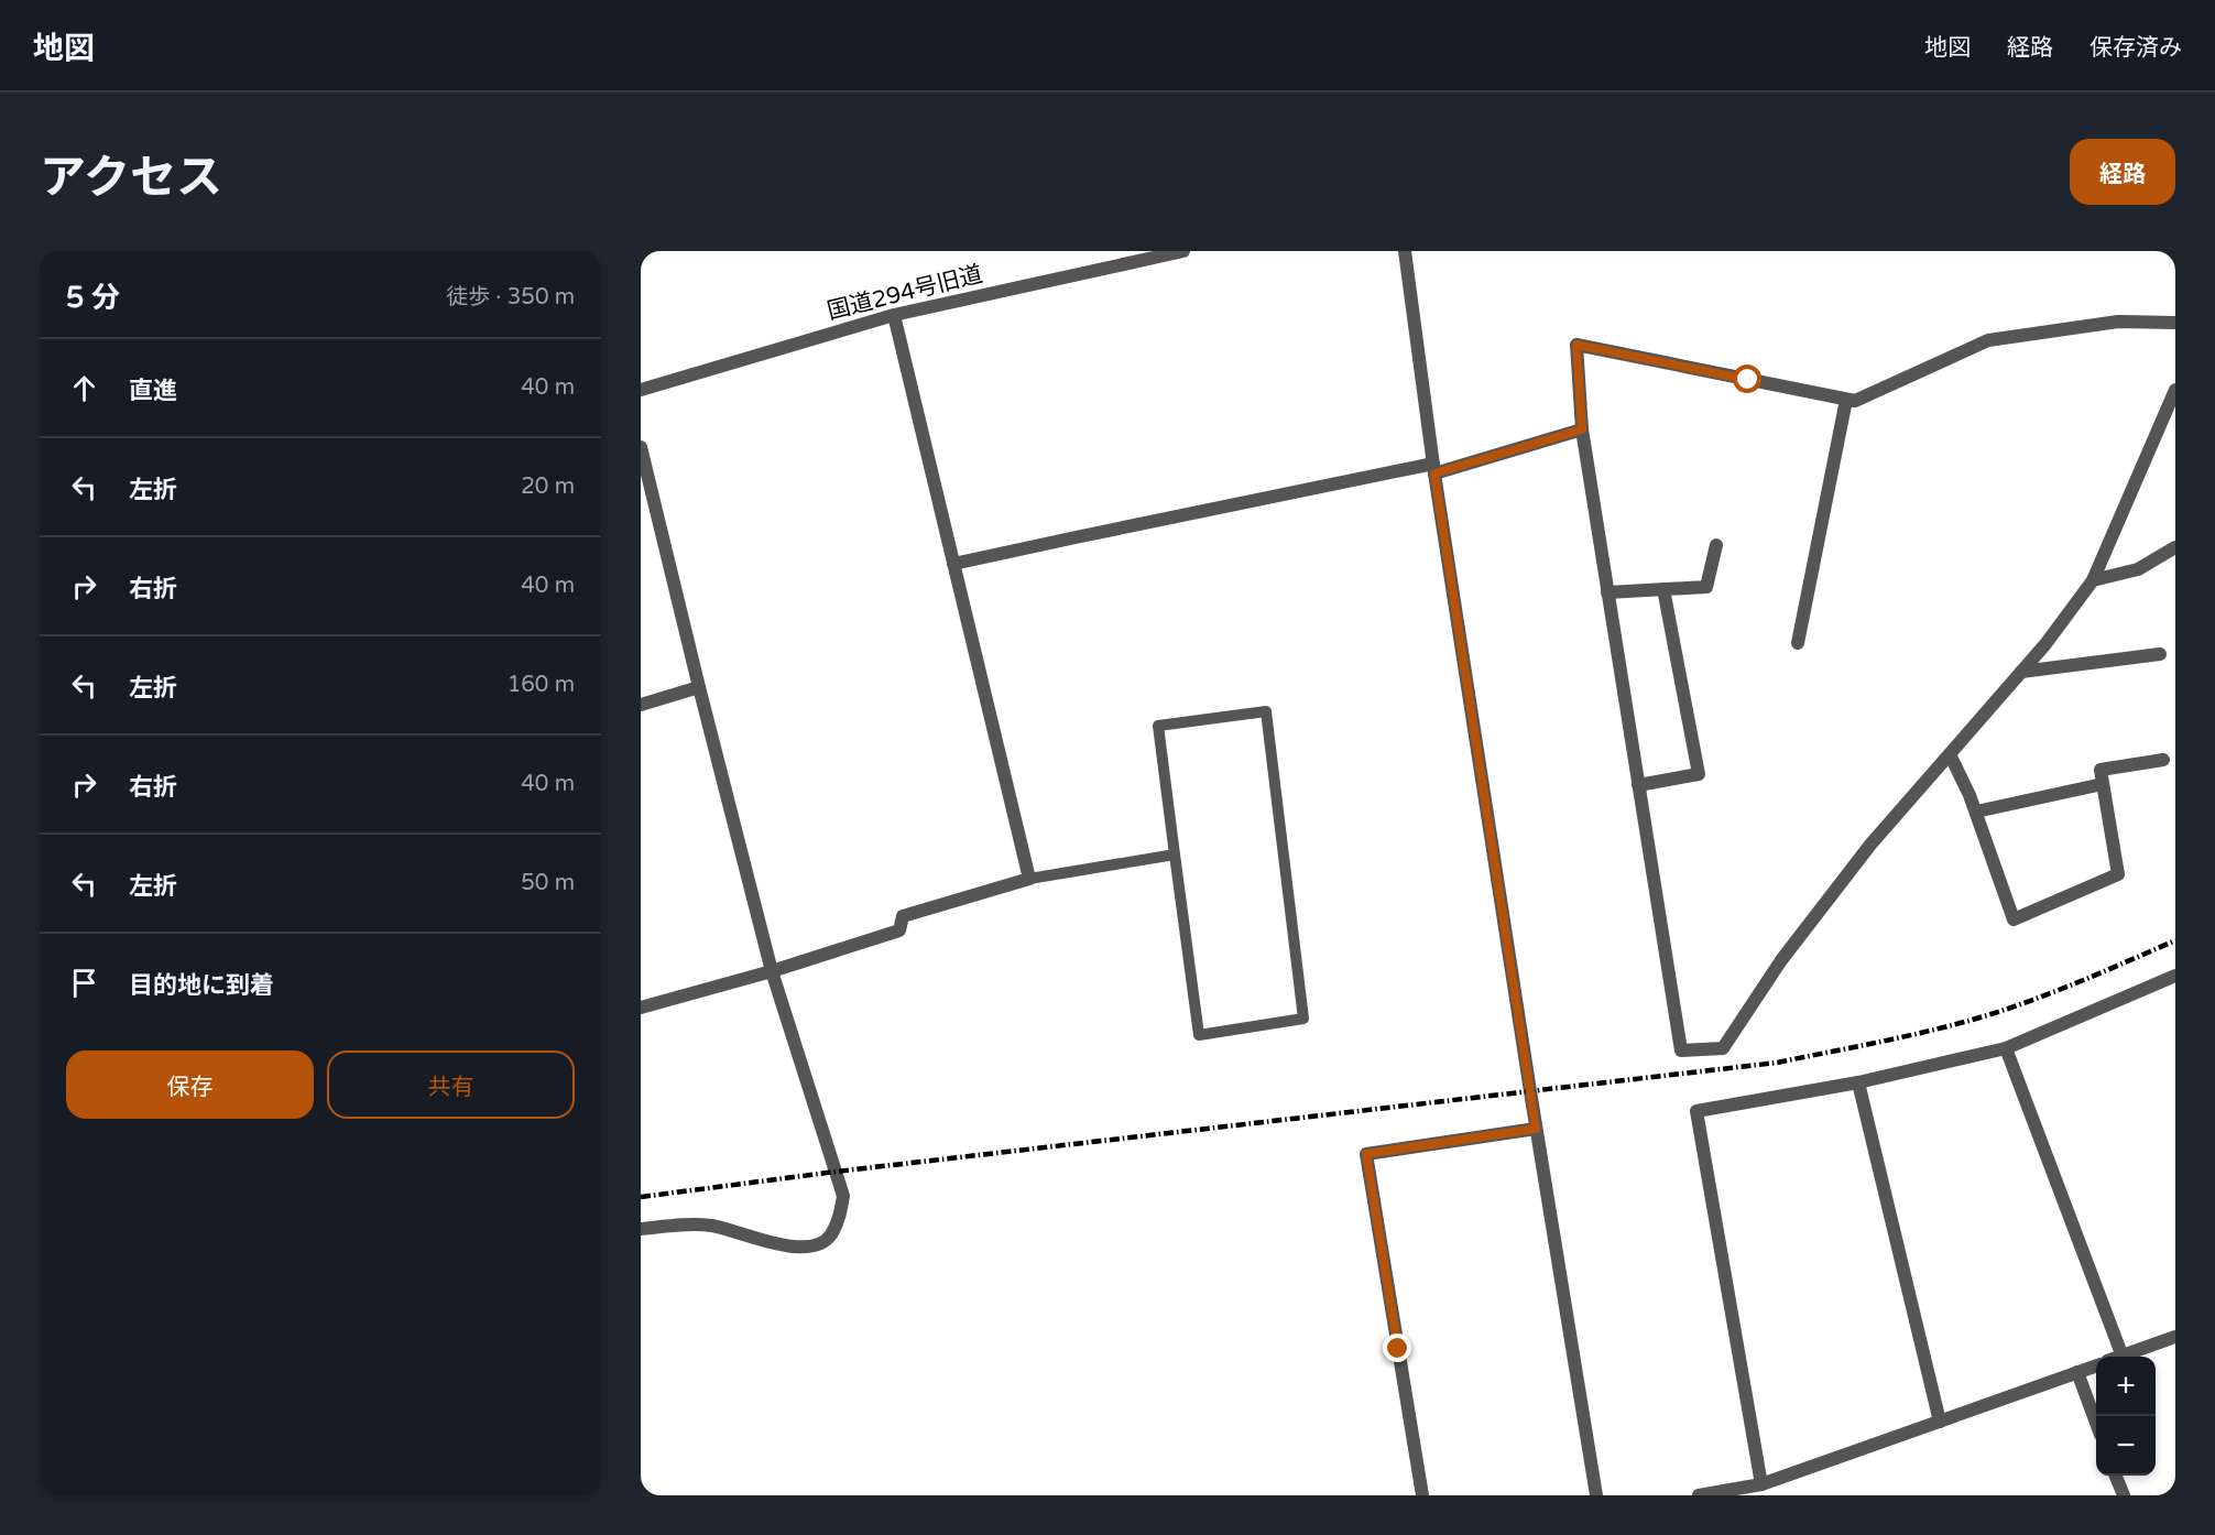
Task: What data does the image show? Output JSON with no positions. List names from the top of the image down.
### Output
{
  "streets": {
    "street": ["国道294号旧道"]
  },
  "page": {
    "header": "地図",
    "nav": ["地図", "経路", "保存済み"],
    "title": "アクセス",
    "buttons": [
      "経路",
      ["保存", "共有"]
    ],
    "heading": ["5 分", "徒歩 · 350 m"],
    "list": [
      ["直進", "40 m"],
      ["左折", "20 m"],
      ["右折", "40 m"],
      ["左折", "160 m"],
      ["右折", "40 m"],
      ["左折", "50 m"],
      "目的地に到着"
    ],
    "map_buttons": ["+", "−"]
  }
}
